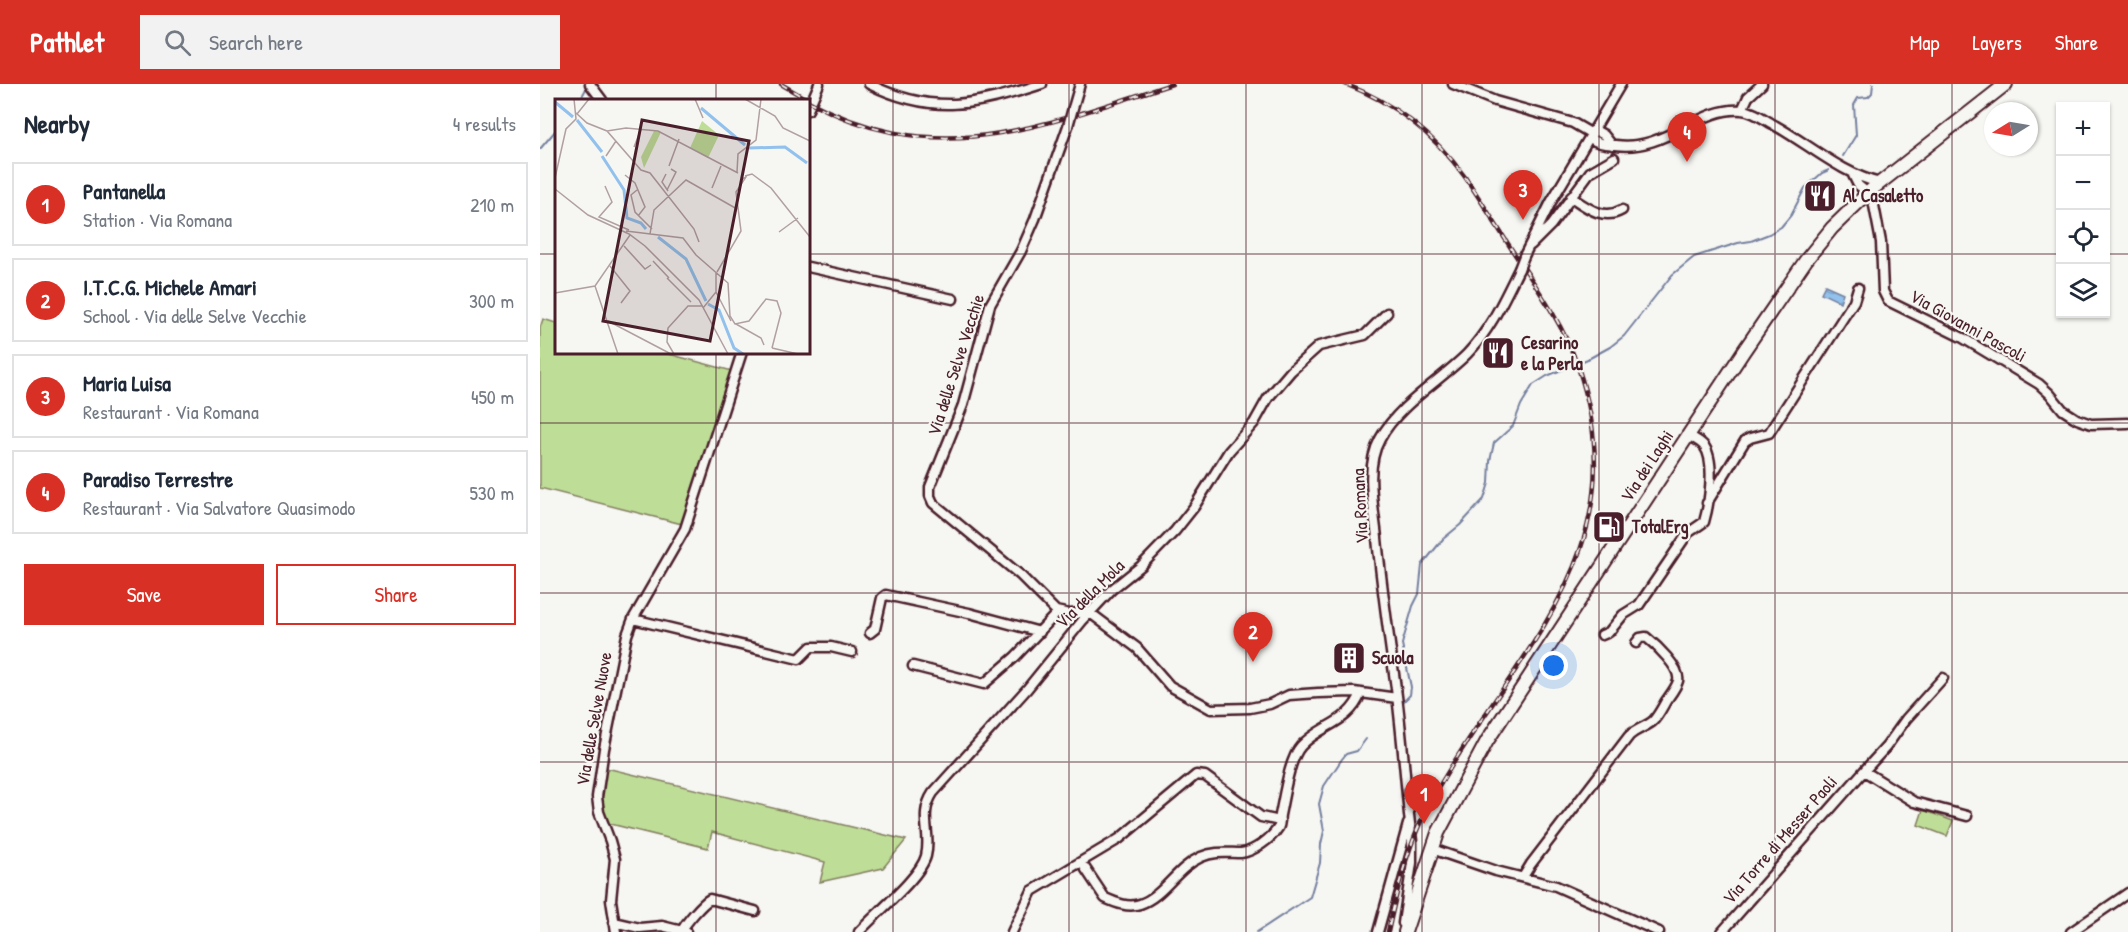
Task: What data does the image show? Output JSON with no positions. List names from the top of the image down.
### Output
{
  "streets": {
    "main road": ["Via dei Laghi"],
    "street": [
      "Via Giovanni Pascoli",
      "Via delle Selve Vecchie",
      "Via Romana",
      "Via della Mola",
      "Via delle Selve Nuove",
      "Via Torre di Messer Paoli"
    ]
  },
  "crossings": [
    ["Via Giovanni Pascoli", "Via dei Laghi"],
    ["Via dei Laghi", "Via Romana"]
  ],
  "places": {
    "restaurant": ["Al Casaletto", "Cesarino e la Perla"],
    "fuel station": ["TotalErg"],
    "building": ["Scuola"]
  },
  "north": "left",
  "page": {
    "header": "Pathlet",
    "search": "Search here",
    "nav": ["Map", "Layers", "Share"],
    "heading": ["Nearby", "4 results"],
    "map_buttons": ["+", "−"],
    "pins": [
      "4",
      "3",
      "2",
      "1"
    ],
    "list": [
      {
        "mark": "1",
        "name": "Pantanella",
        "note": "Station · Via Romana",
        "value": "210 m"
      },
      {
        "mark": "2",
        "name": "I.T.C.G. Michele Amari",
        "note": "School · Via delle Selve Vecchie",
        "value": "300 m"
      },
      {
        "mark": "3",
        "name": "Maria Luisa",
        "note": "Restaurant · Via Romana",
        "value": "450 m"
      },
      {
        "mark": "4",
        "name": "Paradiso Terrestre",
        "note": "Restaurant · Via Salvatore Quasimodo",
        "value": "530 m"
      }
    ],
    "buttons": ["Save", "Share"]
  }
}
